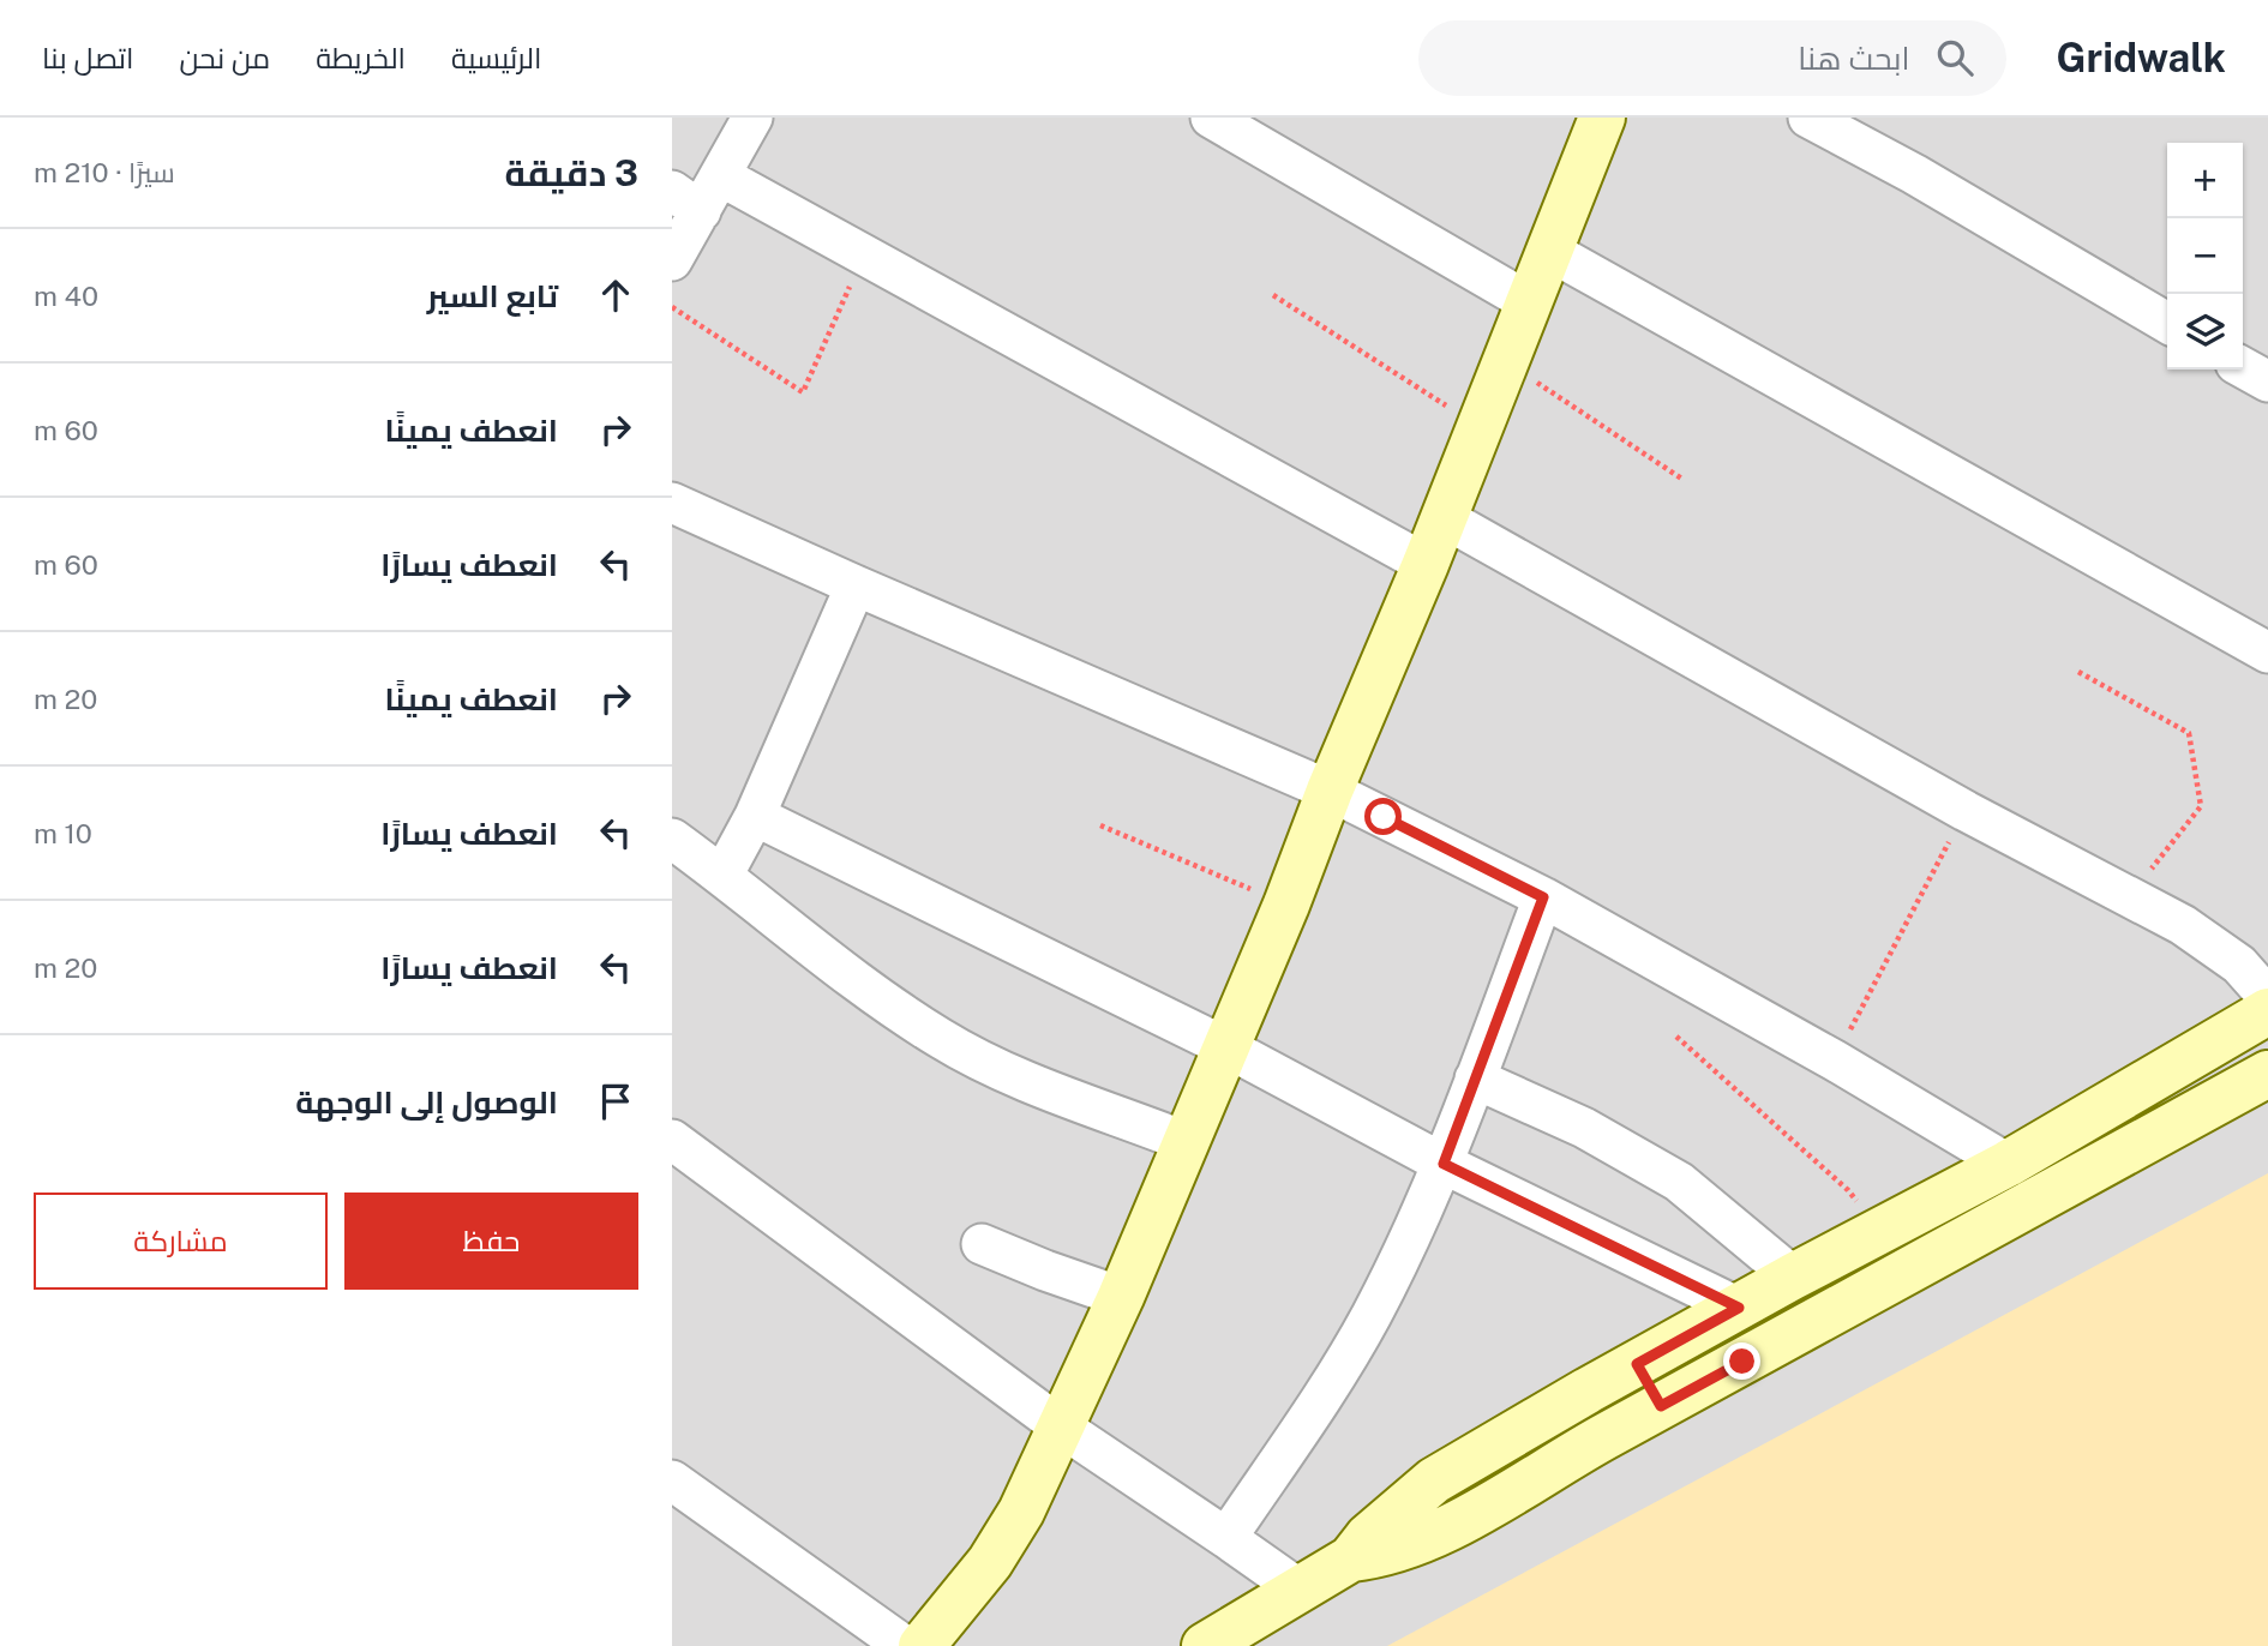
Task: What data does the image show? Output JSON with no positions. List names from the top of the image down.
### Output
{
  "page": {
    "header": "Gridwalk",
    "search": "ابحث هنا",
    "nav": [
      "الرئيسية",
      "الخريطة",
      "من نحن",
      "اتصل بنا"
    ],
    "heading": ["3 دقيقة", "سيرًا · 210 m"],
    "map_buttons": ["+", "−"],
    "list": [
      ["تابع السير", "40 m"],
      ["انعطف يمينًا", "60 m"],
      ["انعطف يسارًا", "60 m"],
      ["انعطف يمينًا", "20 m"],
      ["انعطف يسارًا", "10 m"],
      ["انعطف يسارًا", "20 m"],
      "الوصول إلى الوجهة"
    ],
    "buttons": ["حفظ", "مشاركة"]
  }
}
